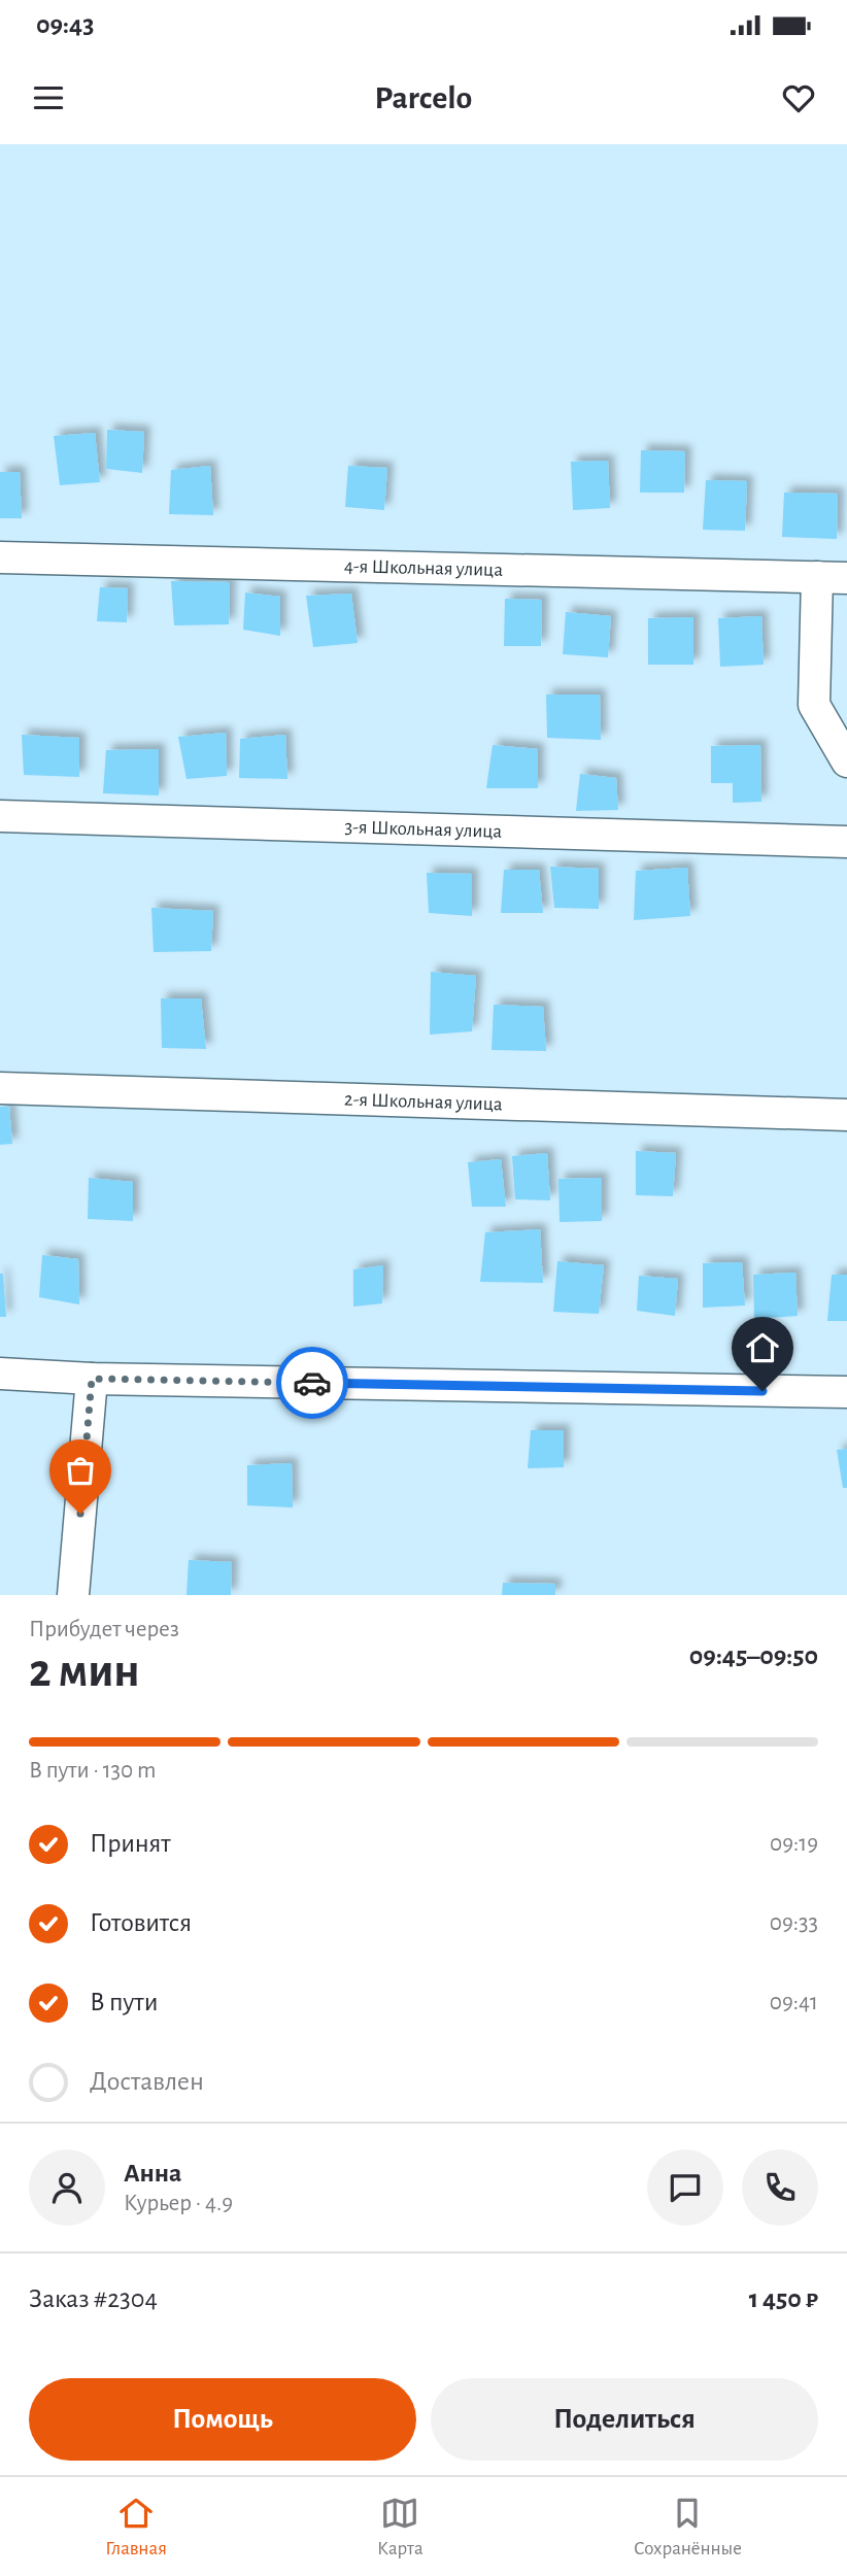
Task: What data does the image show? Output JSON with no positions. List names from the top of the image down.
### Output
{
  "streets": {
    "street": ["4-я Школьная улица", "3-я Школьная улица", "2-я Школьная улица"]
  },
  "page": {
    "status": "09:43",
    "header": "Parcelo",
    "heading": ["2 мин", "Прибудет через", "09:45–09:50"],
    "panel": [
      "Анна",
      "Курьер · 4.9",
      "Заказ #2304",
      "1 450 ₽"
    ],
    "bar": "В пути · 130 m",
    "list": [
      ["Принят", "09:19"],
      ["Готовится", "09:33"],
      ["В пути", "09:41"],
      "Доставлен"
    ],
    "buttons": ["Помощь", "Поделиться"],
    "tabs": ["Главная", "Карта", "Сохранённые"]
  }
}
